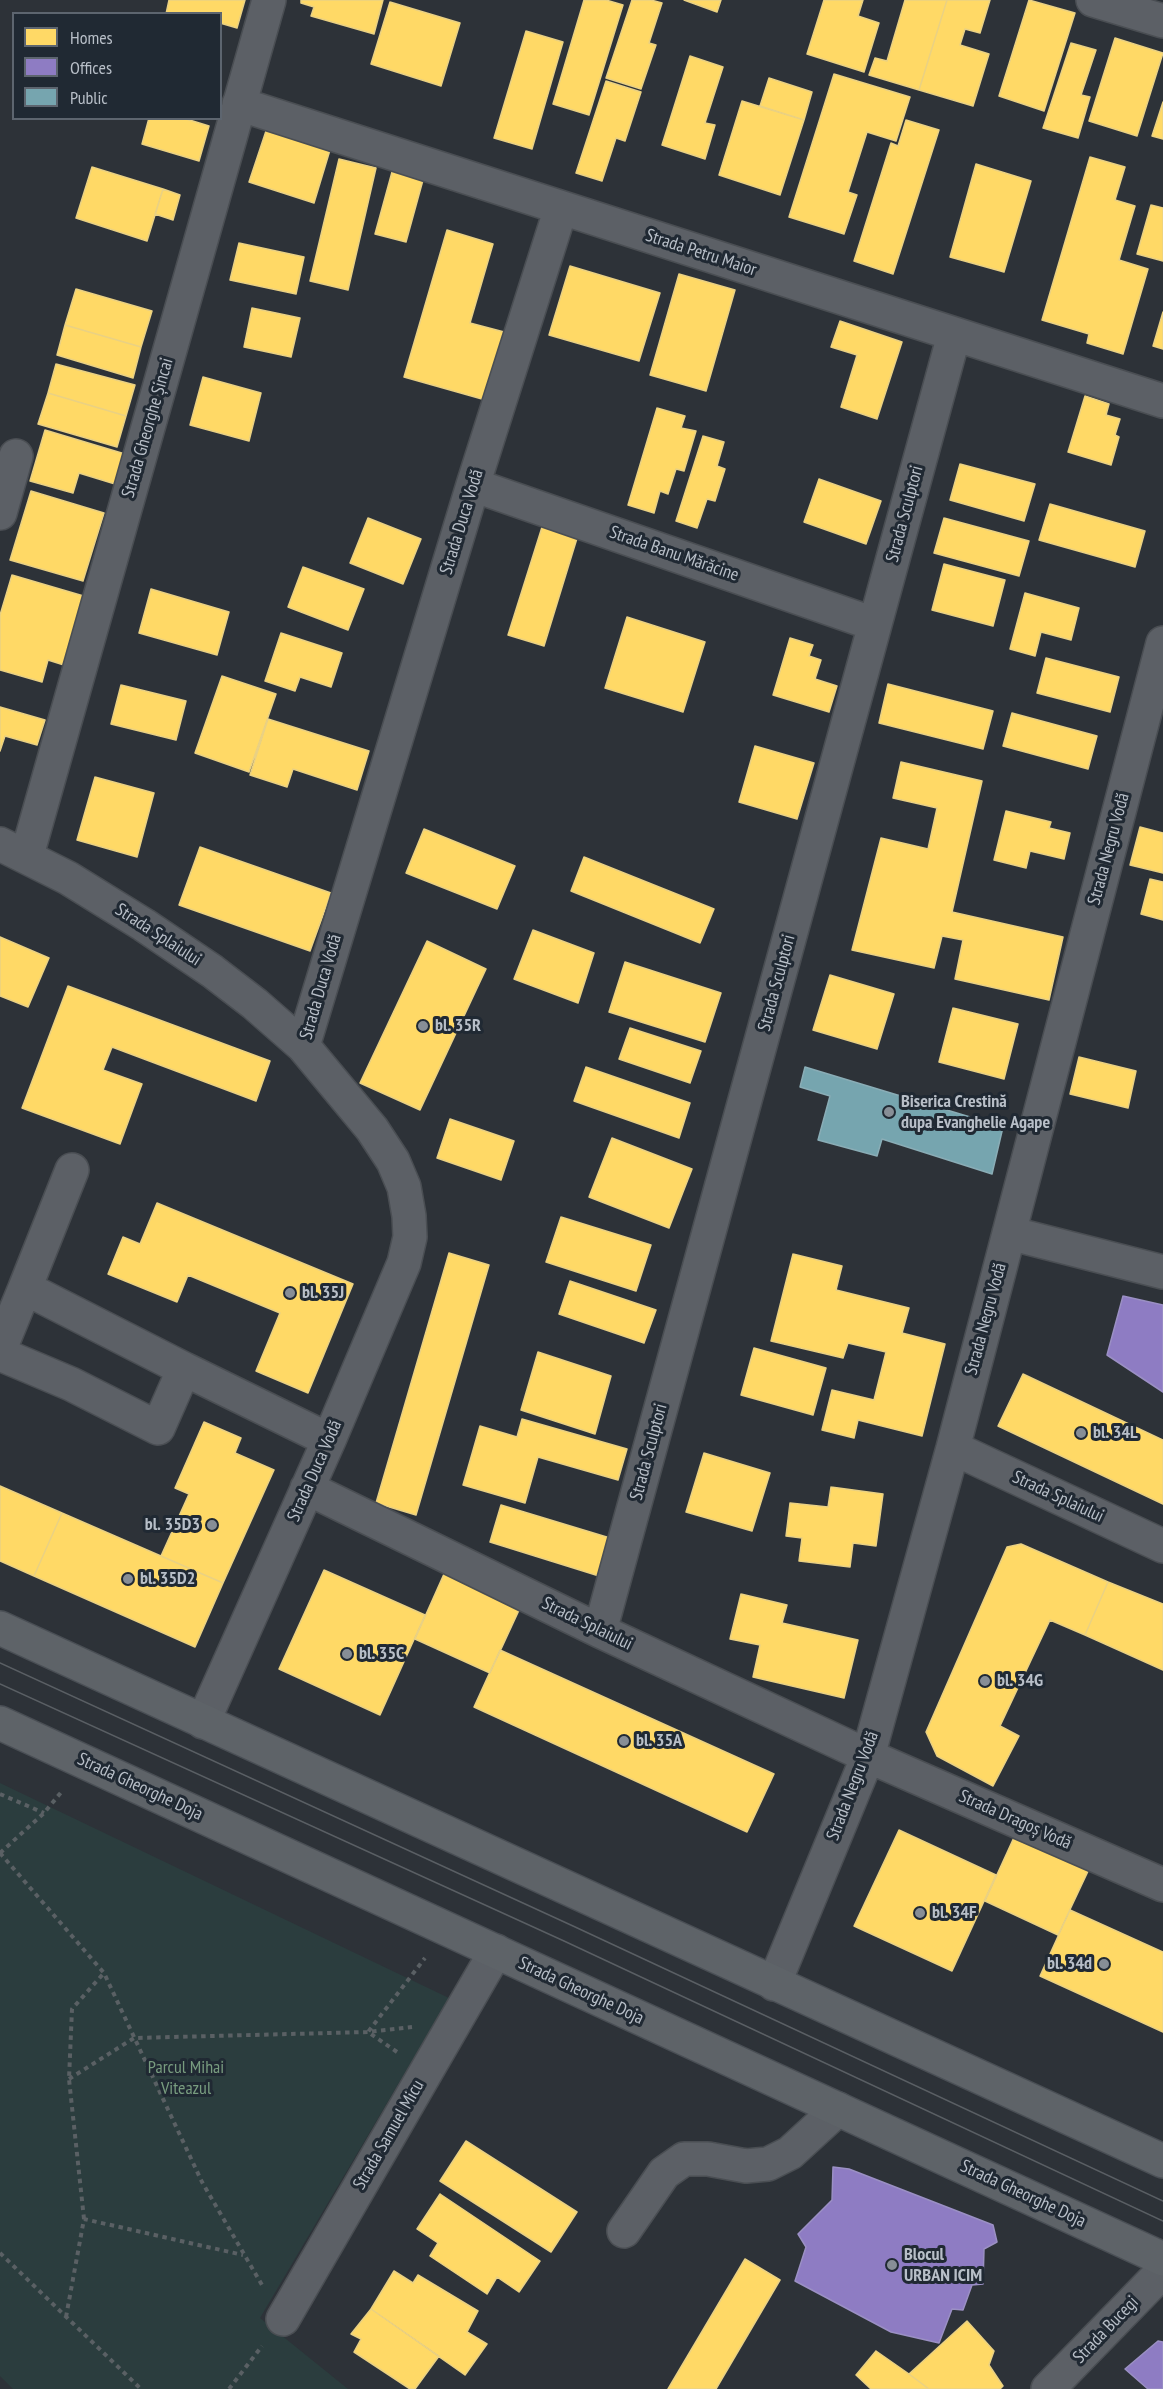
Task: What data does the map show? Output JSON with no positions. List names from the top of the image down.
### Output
{
  "streets": {
    "main road": ["Strada Gheorghe Doja"],
    "street": [
      "Strada Petru Maior",
      "Strada Gheorghe Șincai",
      "Strada Sculptori",
      "Strada Duca Vodă",
      "Strada Banu Mărăcine",
      "Strada Negru Vodă",
      "Strada Splaiului",
      "Strada Dragoș Vodă",
      "Strada Samuel Micu",
      "Strada Bucegi"
    ]
  },
  "crossings": [
    ["Strada Petru Maior", "Strada Gheorghe Șincai"],
    ["Strada Petru Maior", "Strada Sculptori"],
    ["Strada Petru Maior", "Strada Duca Vodă"],
    ["Strada Gheorghe Șincai", "Strada Splaiului"],
    ["Strada Sculptori", "Strada Banu Mărăcine"],
    ["Strada Sculptori", "Strada Splaiului"],
    ["Strada Duca Vodă", "Strada Banu Mărăcine"],
    ["Strada Duca Vodă", "Strada Splaiului"],
    ["Strada Negru Vodă", "Strada Splaiului"],
    ["Strada Negru Vodă", "Strada Dragoș Vodă"],
    ["Strada Splaiului", "Strada Dragoș Vodă"],
    ["Strada Gheorghe Doja", "Strada Samuel Micu"]
  ],
  "parks": ["Parcul Mihai Viteazul"],
  "places": [
    "bl. 35R",
    "Biserica Crestină dupa Evanghelie Agape",
    "bl. 35J",
    "bl. 34L",
    "bl. 35D3",
    "bl. 35D2",
    "bl. 35C",
    "bl. 34G",
    "bl. 35A",
    "bl. 34F",
    "bl. 34d",
    "Blocul URBAN ICIM"
  ],
  "legend": ["Homes", "Offices", "Public"]
}
